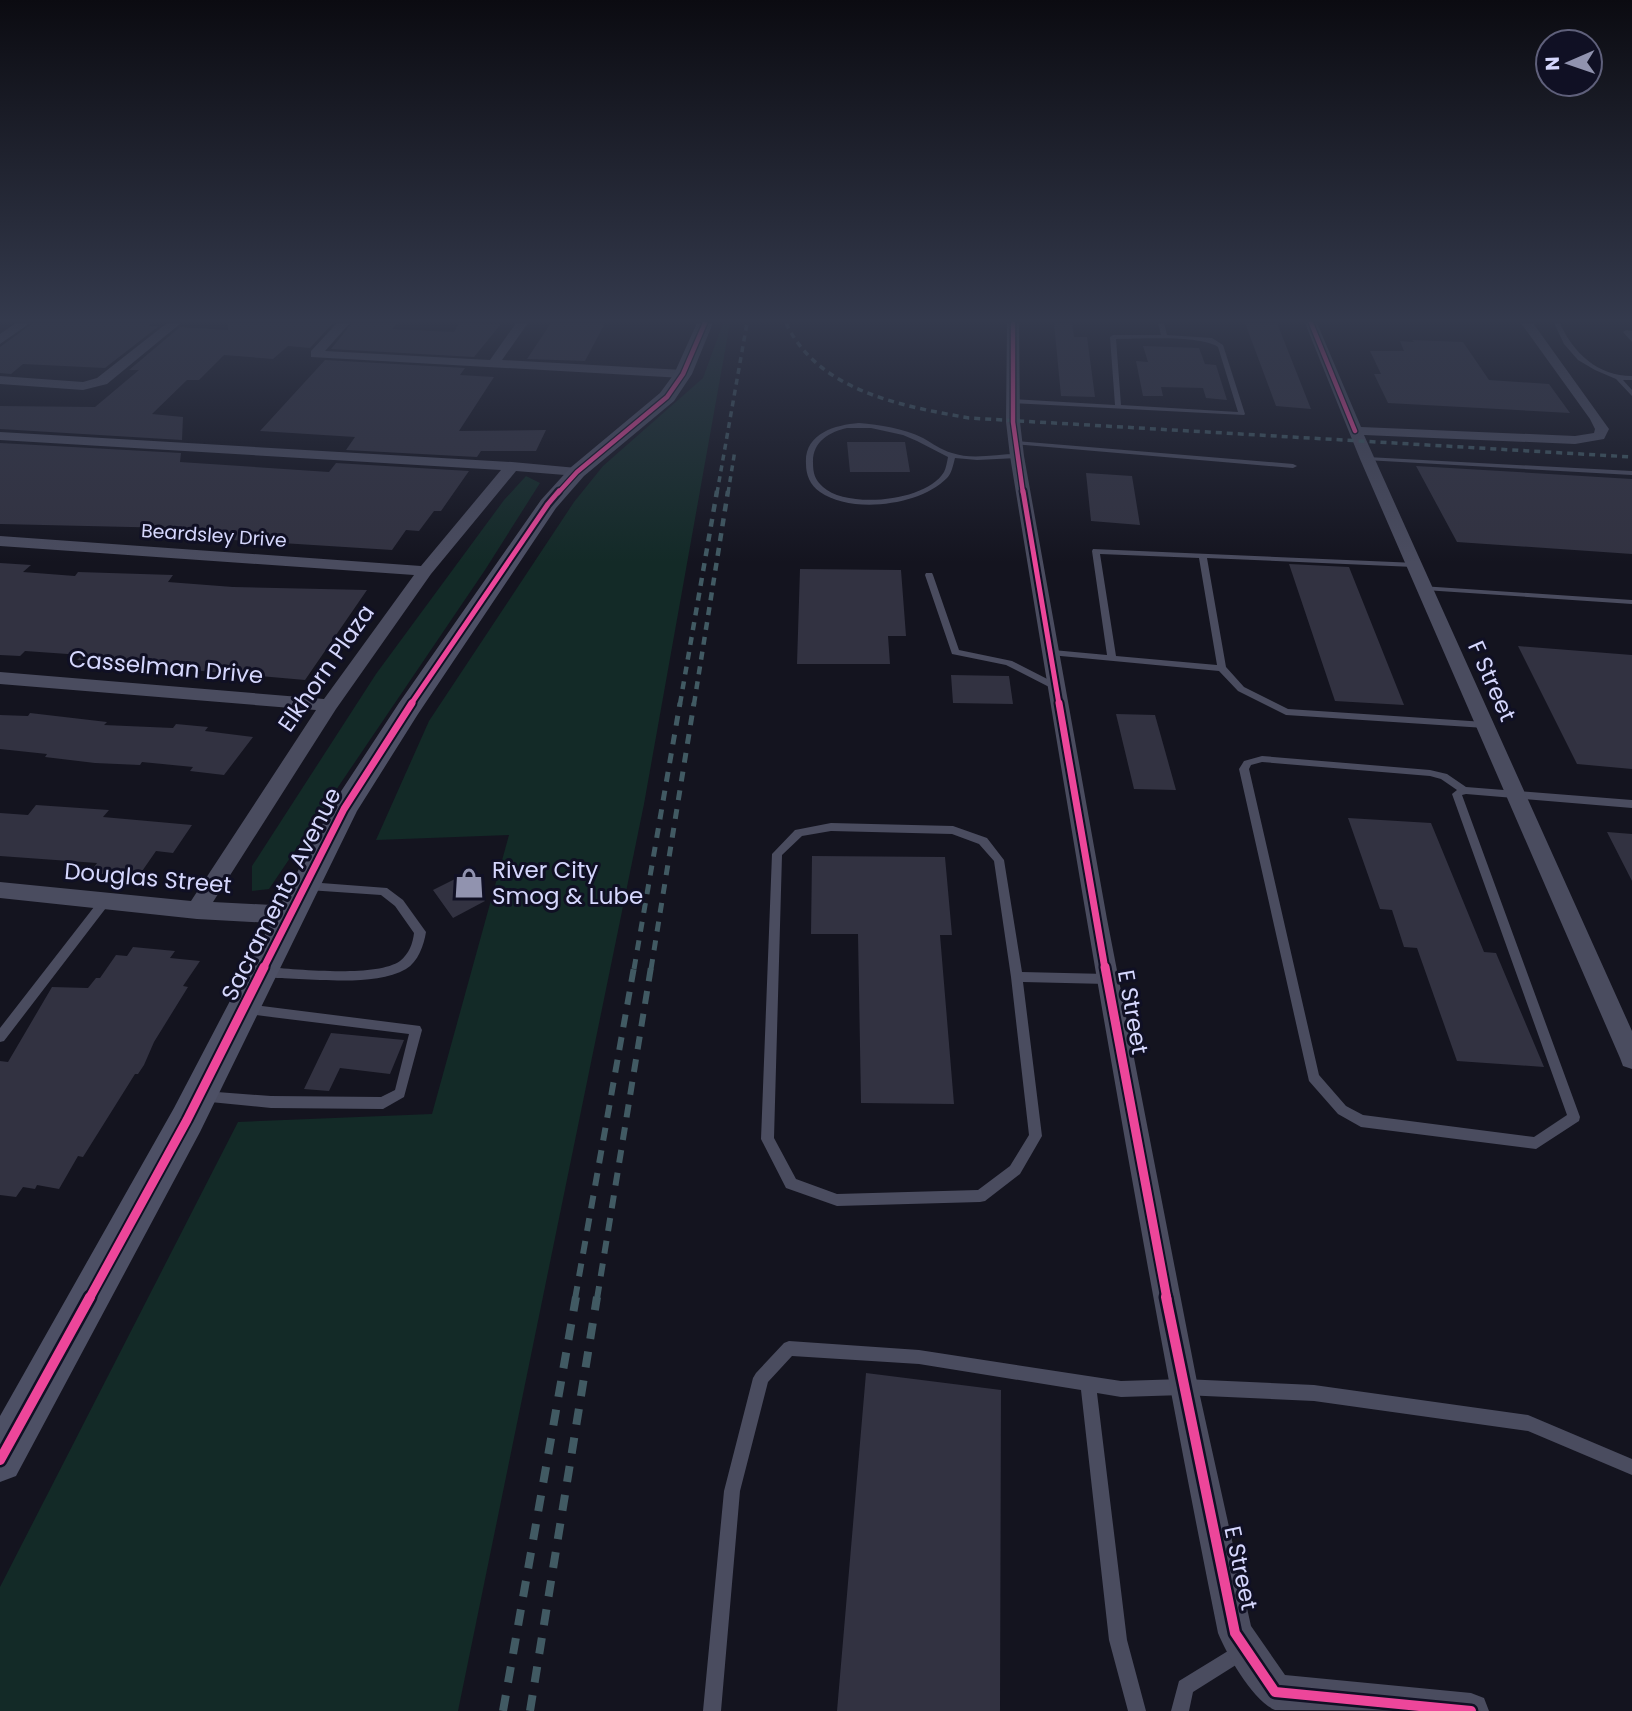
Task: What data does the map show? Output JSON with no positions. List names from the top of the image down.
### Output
{
  "streets": {
    "main road": ["Sacramento Avenue"],
    "street": [
      "Beardsley Drive",
      "Casselman Drive",
      "Elkhorn Plaza",
      "F Street",
      "Douglas Street",
      "E Street"
    ]
  },
  "crossings": [
    ["Beardsley Drive", "Elkhorn Plaza"],
    ["Casselman Drive", "Elkhorn Plaza"],
    ["Elkhorn Plaza", "Douglas Street"],
    ["Douglas Street", "Sacramento Avenue"]
  ],
  "places": {
    "shop": ["River City Smog & Lube"]
  },
  "north": "left"
}
